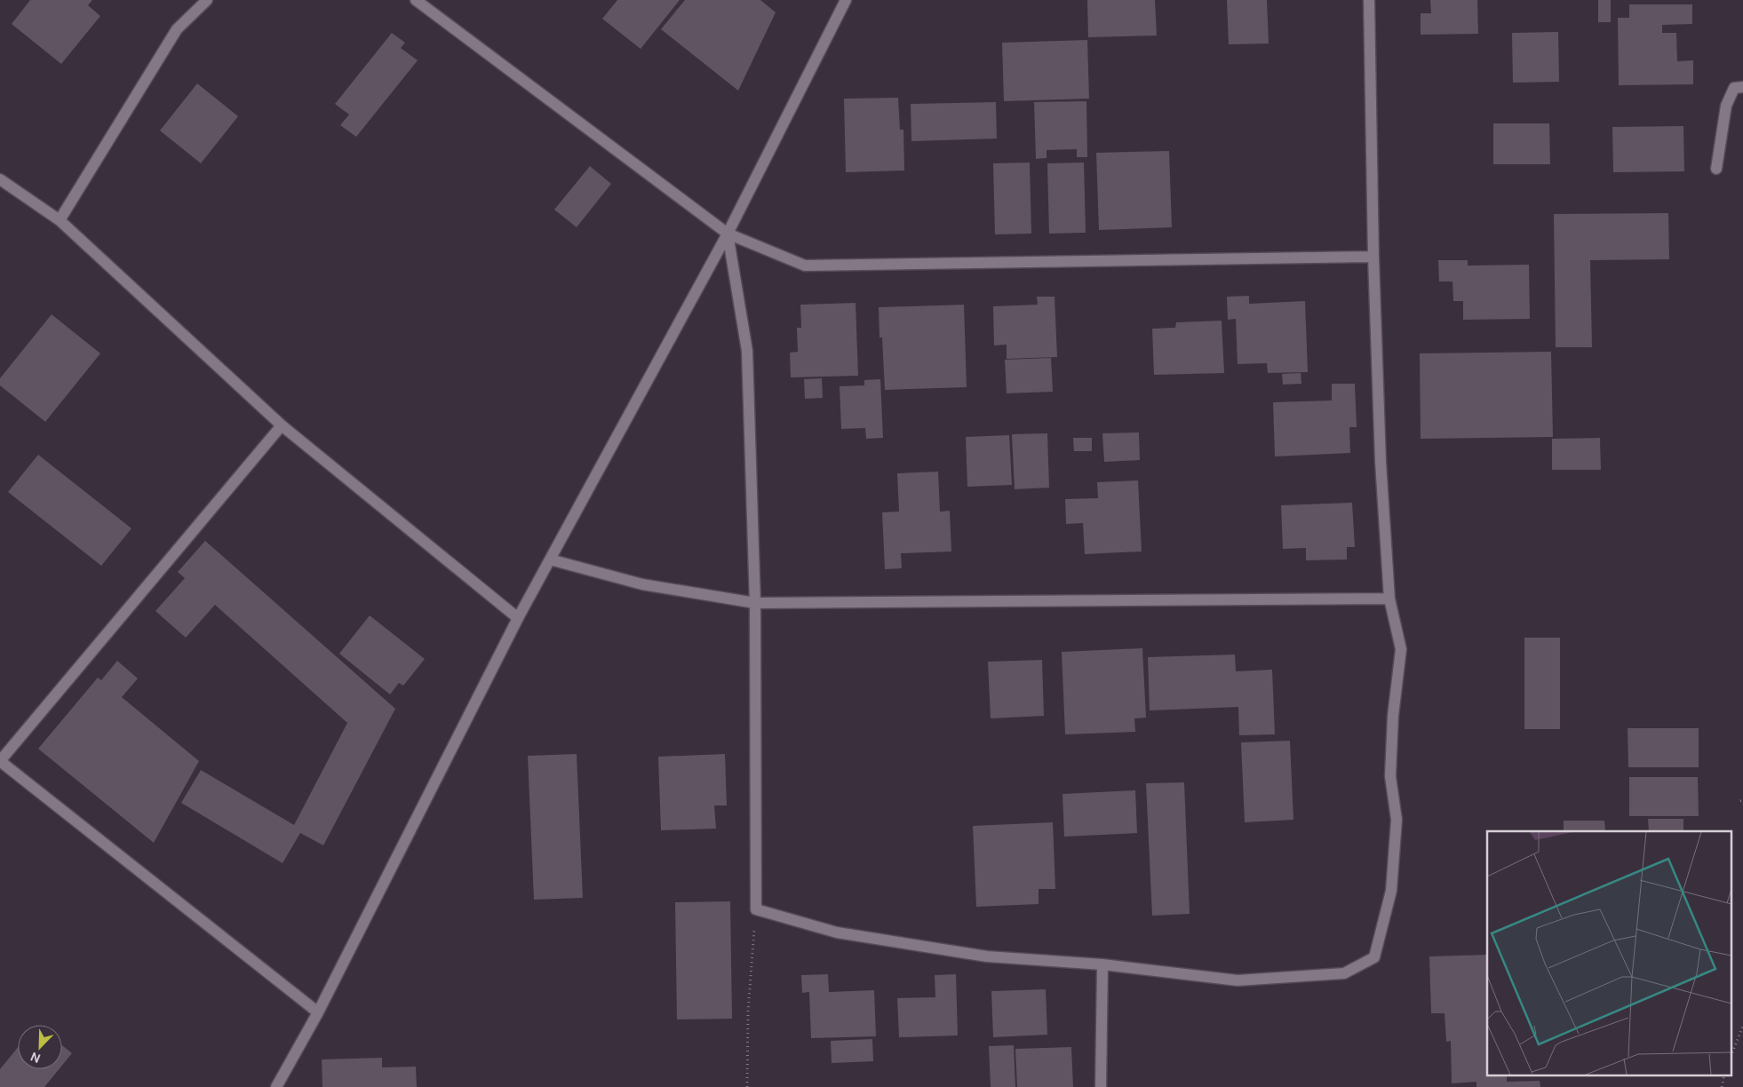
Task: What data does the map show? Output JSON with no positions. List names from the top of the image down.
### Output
{
  "north": "bottom left"
}
